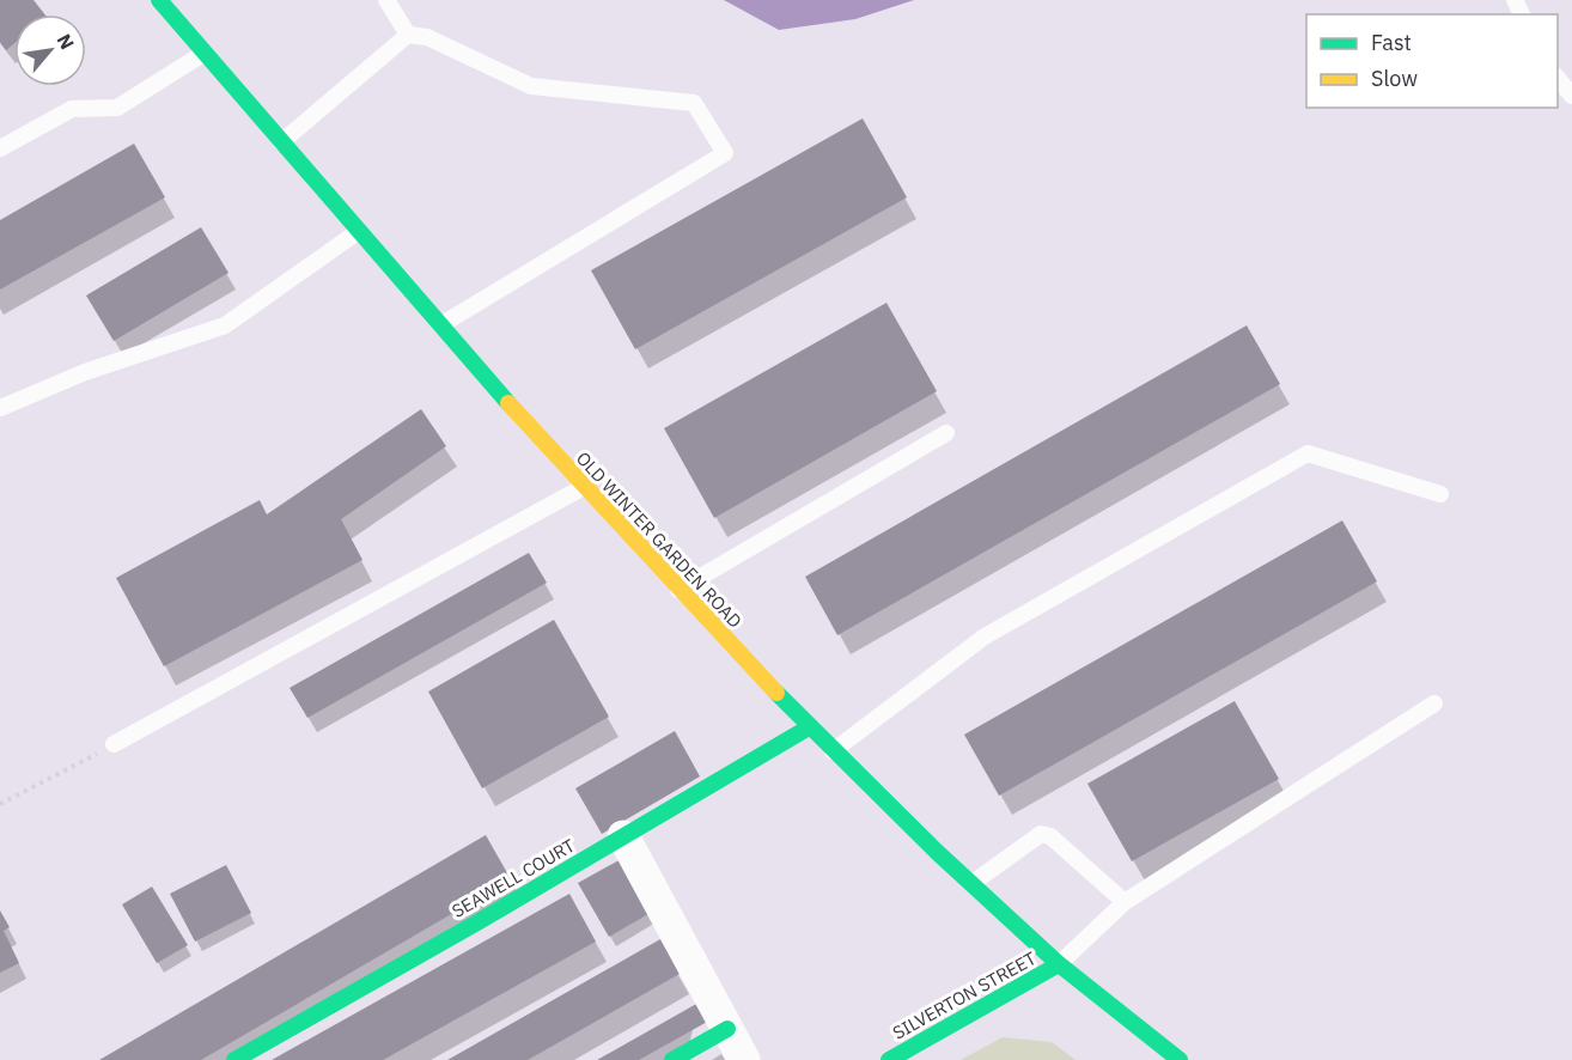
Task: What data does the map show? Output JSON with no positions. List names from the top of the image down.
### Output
{
  "streets": {
    "main road": ["OLD WINTER GARDEN ROAD", "SEAWELL COURT", "SILVERTON STREET"]
  },
  "crossings": [
    ["OLD WINTER GARDEN ROAD", "SEAWELL COURT"],
    ["OLD WINTER GARDEN ROAD", "SILVERTON STREET"]
  ],
  "legend": ["Fast", "Slow"],
  "north": "top right"
}
